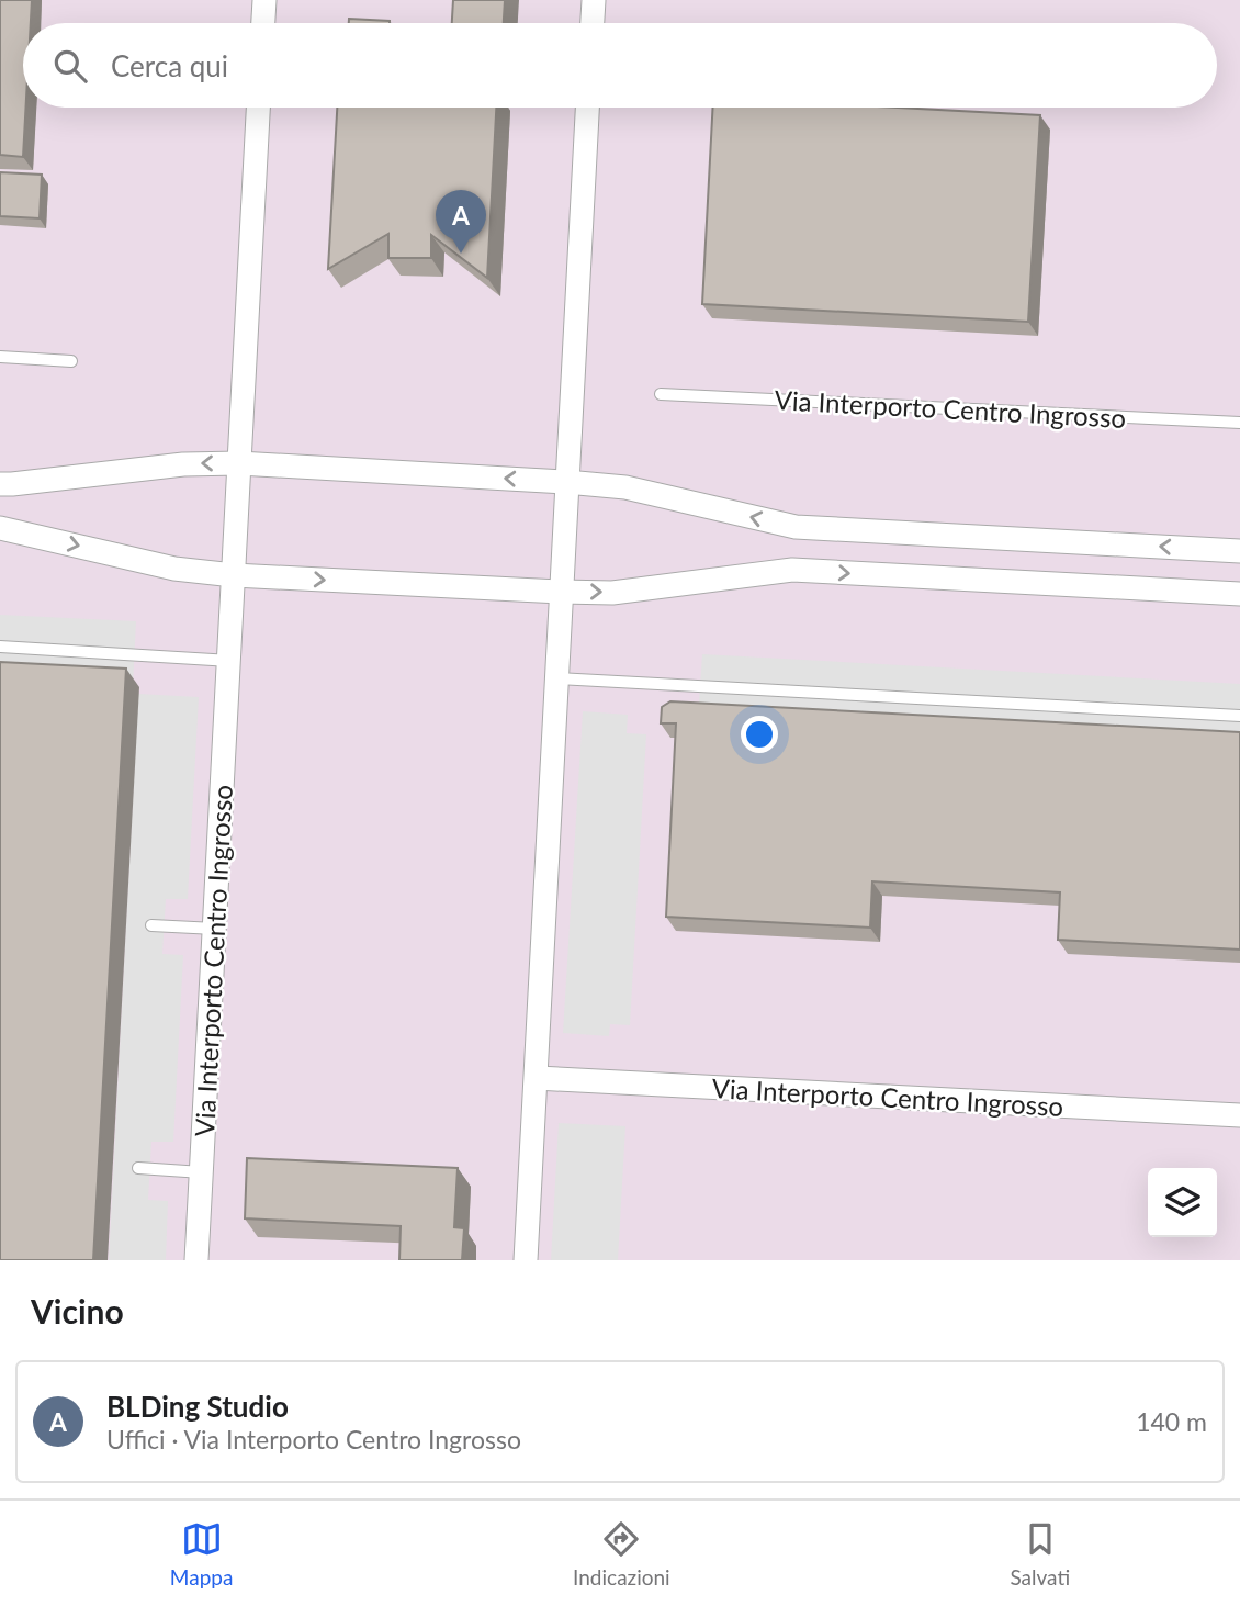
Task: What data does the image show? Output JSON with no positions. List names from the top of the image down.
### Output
{
  "streets": {
    "street": ["Via Interporto Centro Ingrosso"]
  },
  "page": {
    "search": "Cerca qui",
    "pins": "A",
    "heading": "Vicino",
    "list": [
      {
        "mark": "A",
        "name": "BLDing Studio",
        "note": "Uffici · Via Interporto Centro Ingrosso",
        "value": "140 m"
      }
    ],
    "nav": ["Mappa", "Indicazioni", "Salvati"]
  }
}
